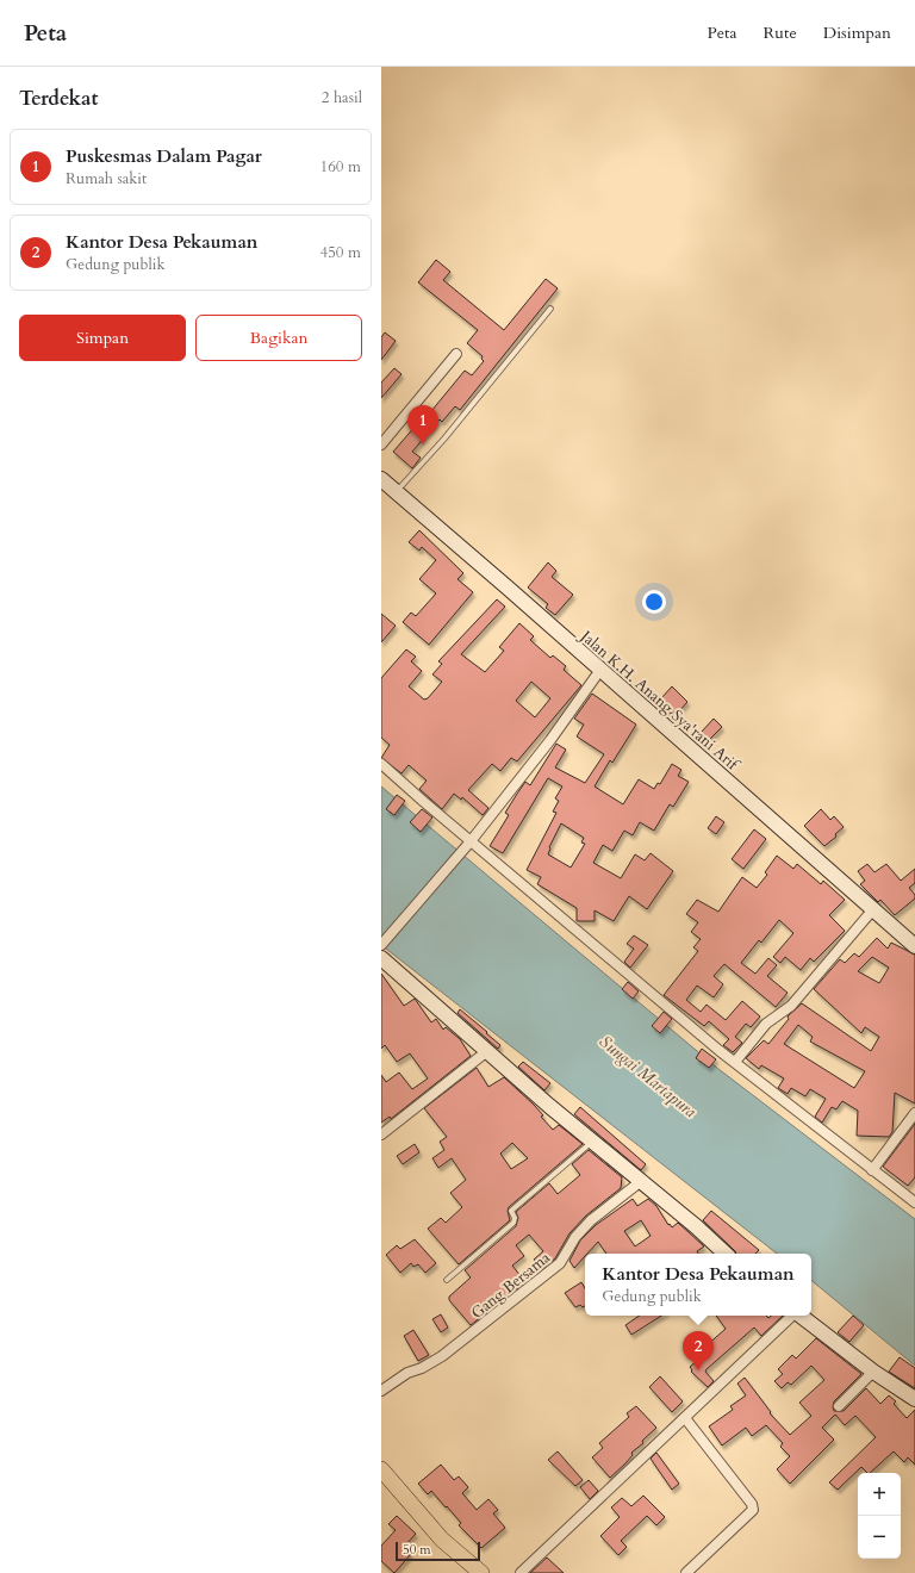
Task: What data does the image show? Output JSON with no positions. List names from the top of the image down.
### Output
{
  "streets": {
    "street": ["Jalan K.H. Anang Sya'rani Arif", "Gang Bersama"]
  },
  "water": ["Sungai Martapura"],
  "scale_bar": "50 m",
  "page": {
    "header": "Peta",
    "nav": ["Peta", "Rute", "Disimpan"],
    "heading": ["Terdekat", "2 hasil"],
    "list": [
      {
        "mark": "1",
        "name": "Puskesmas Dalam Pagar",
        "note": "Rumah sakit",
        "value": "160 m"
      },
      {
        "mark": "2",
        "name": "Kantor Desa Pekauman",
        "note": "Gedung publik",
        "value": "450 m"
      }
    ],
    "buttons": ["Simpan", "Bagikan"],
    "pins": ["1", "2"],
    "popup": ["Kantor Desa Pekauman", "Gedung publik"],
    "map_buttons": ["+", "−"],
    "scale": "50 m"
  }
}
